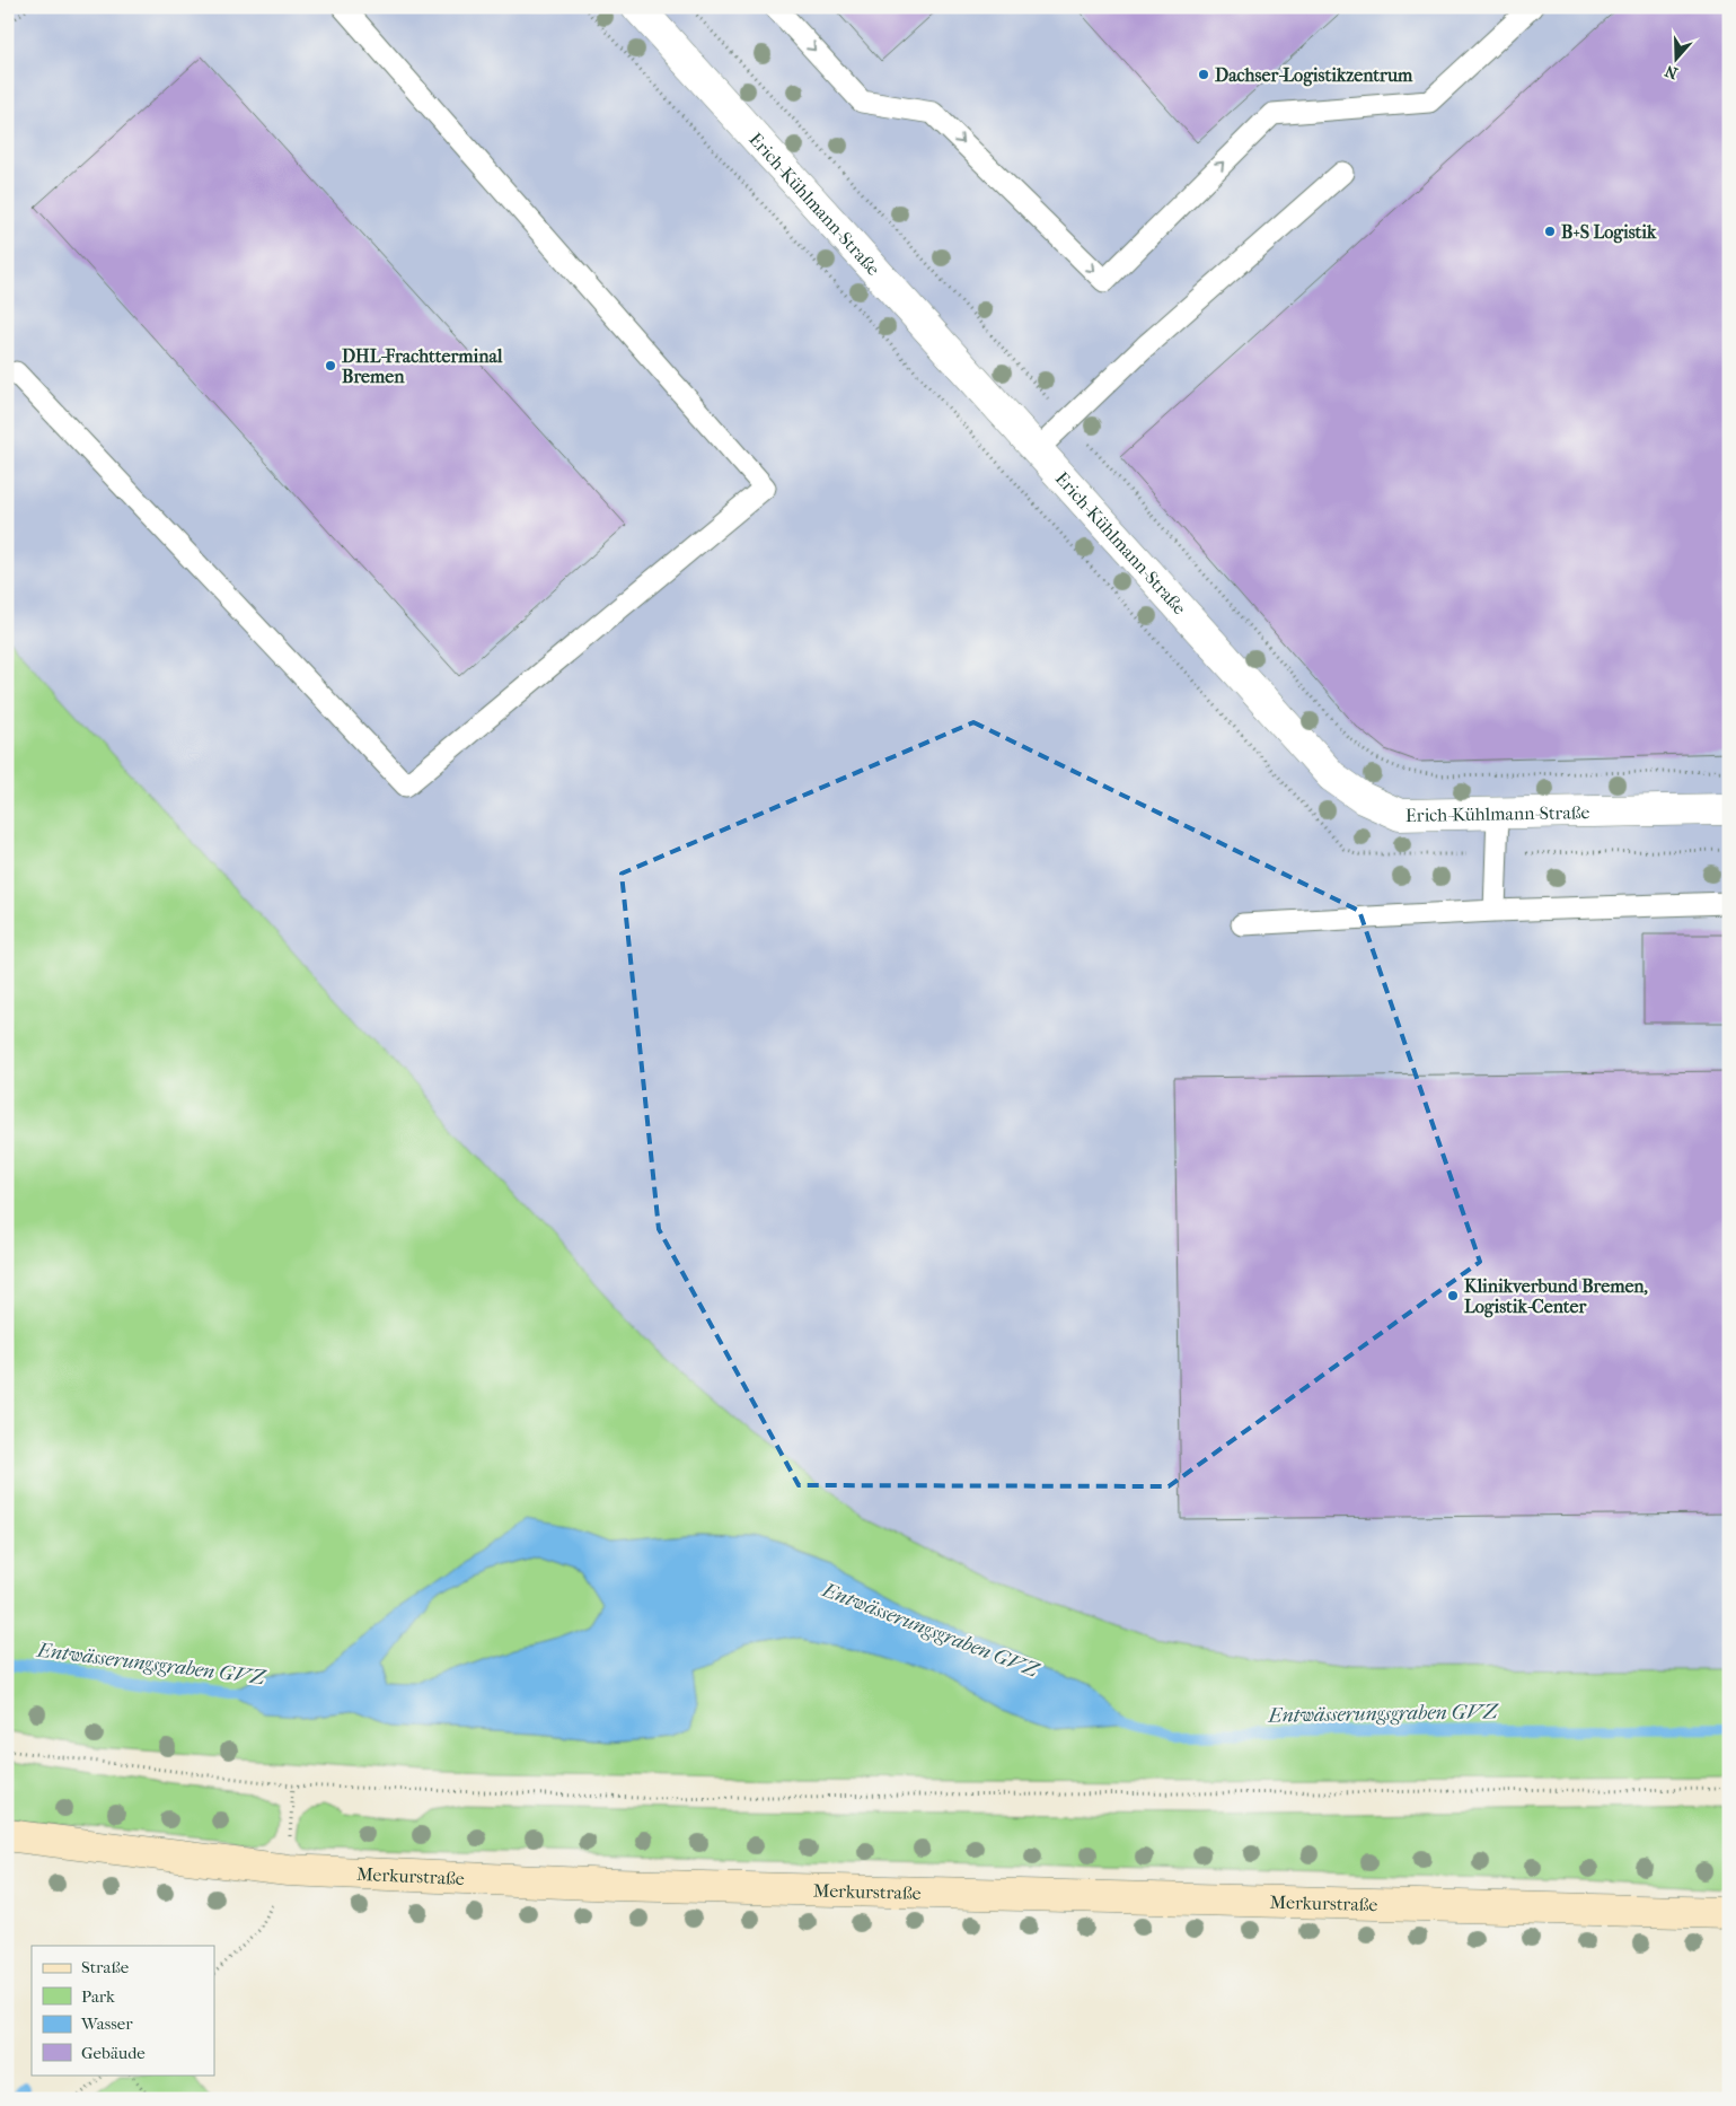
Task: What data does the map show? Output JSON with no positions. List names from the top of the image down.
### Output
{
  "streets": {
    "street": ["Erich-Kühlmann-Straße", "Merkurstraße"]
  },
  "water": ["Entwässerungsgraben GVZ"],
  "places": [
    "Dachser-Logistikzentrum",
    "B+S Logistik",
    "DHL-Frachtterminal Bremen",
    "Klinikverbund Bremen, Logistik-Center"
  ],
  "legend": [
    "Straße",
    "Park",
    "Wasser",
    "Gebäude"
  ],
  "north": "bottom"
}
